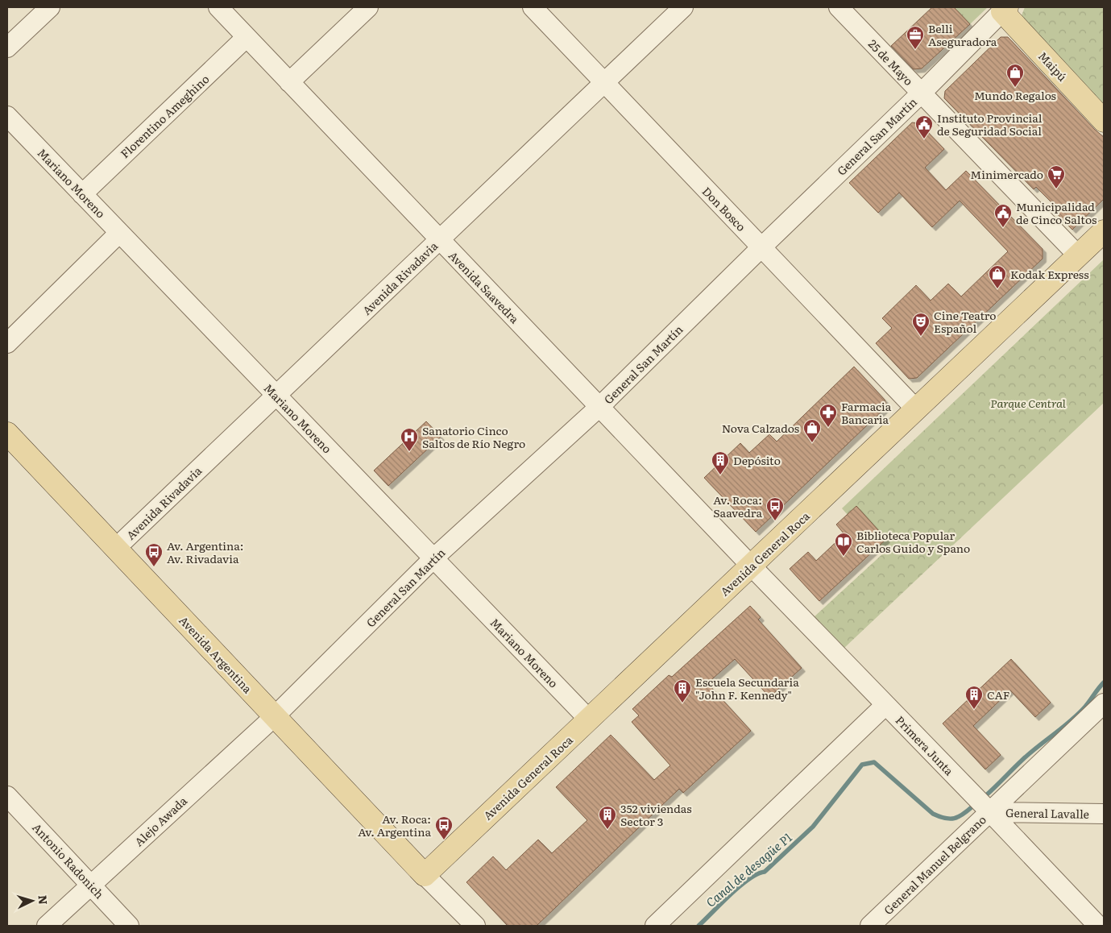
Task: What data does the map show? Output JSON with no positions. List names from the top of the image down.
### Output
{
  "streets": {
    "main road": ["Maipú", "Avenida General Roca", "Avenida Argentina"],
    "street": [
      "25 de Mayo",
      "Florentino Ameghino",
      "General San Martín",
      "Mariano Moreno",
      "Don Bosco",
      "Avenida Rivadavia",
      "Avenida Saavedra",
      "Primera Junta",
      "General Lavalle",
      "Alejo Awada",
      "Antonio Radonich",
      "General Manuel Belgrano"
    ]
  },
  "crossings": [
    ["25 de Mayo", "General San Martín"],
    ["25 de Mayo", "Avenida General Roca"],
    ["Maipú", "General San Martín"],
    ["Florentino Ameghino", "Mariano Moreno"],
    ["Florentino Ameghino", "Avenida Saavedra"],
    ["General San Martín", "Mariano Moreno"],
    ["General San Martín", "Don Bosco"],
    ["General San Martín", "Avenida Saavedra"],
    ["General San Martín", "Avenida Argentina"],
    ["General San Martín", "Alejo Awada"],
    ["Mariano Moreno", "Avenida Rivadavia"],
    ["Mariano Moreno", "Avenida General Roca"],
    ["Don Bosco", "Avenida Rivadavia"],
    ["Don Bosco", "Avenida General Roca"],
    ["Avenida Rivadavia", "Avenida Saavedra"],
    ["Avenida Rivadavia", "Avenida Argentina"],
    ["Avenida Saavedra", "Avenida General Roca"],
    ["Avenida Saavedra", "Primera Junta"],
    ["Avenida General Roca", "Avenida Argentina"],
    ["Avenida General Roca", "Primera Junta"],
    ["Avenida Argentina", "Alejo Awada"],
    ["Primera Junta", "General Lavalle"],
    ["Primera Junta", "General Manuel Belgrano"],
    ["General Lavalle", "General Manuel Belgrano"],
    ["Alejo Awada", "Antonio Radonich"]
  ],
  "water": ["Canal de desagüe P1"],
  "parks": ["Parque Central"],
  "places": {
    "office": ["Belli Aseguradora"],
    "shop": ["Mundo Regalos", "Kodak Express", "Nova Calzados"],
    "public building": ["Instituto Provincial de Seguridad Social", "Municipalidad de Cinco Saltos"],
    "supermarket": ["Minimercado"],
    "theatre": ["Cine Teatro Español"],
    "pharmacy": ["Farmacia Bancaria"],
    "hospital": ["Sanatorio Cinco Saltos de Río Negro"],
    "building": [
      "Depósito",
      "Escuela Secundaria \"John F. Kennedy\"",
      "CAF",
      "352 viviendas Sector 3"
    ],
    "bus stop": ["Av. Roca: Saavedra", "Av. Argentina: Av. Rivadavia", "Av. Roca: Av. Argentina"],
    "library": ["Biblioteca Popular Carlos Guido y Spano"]
  },
  "north": "right"
}
